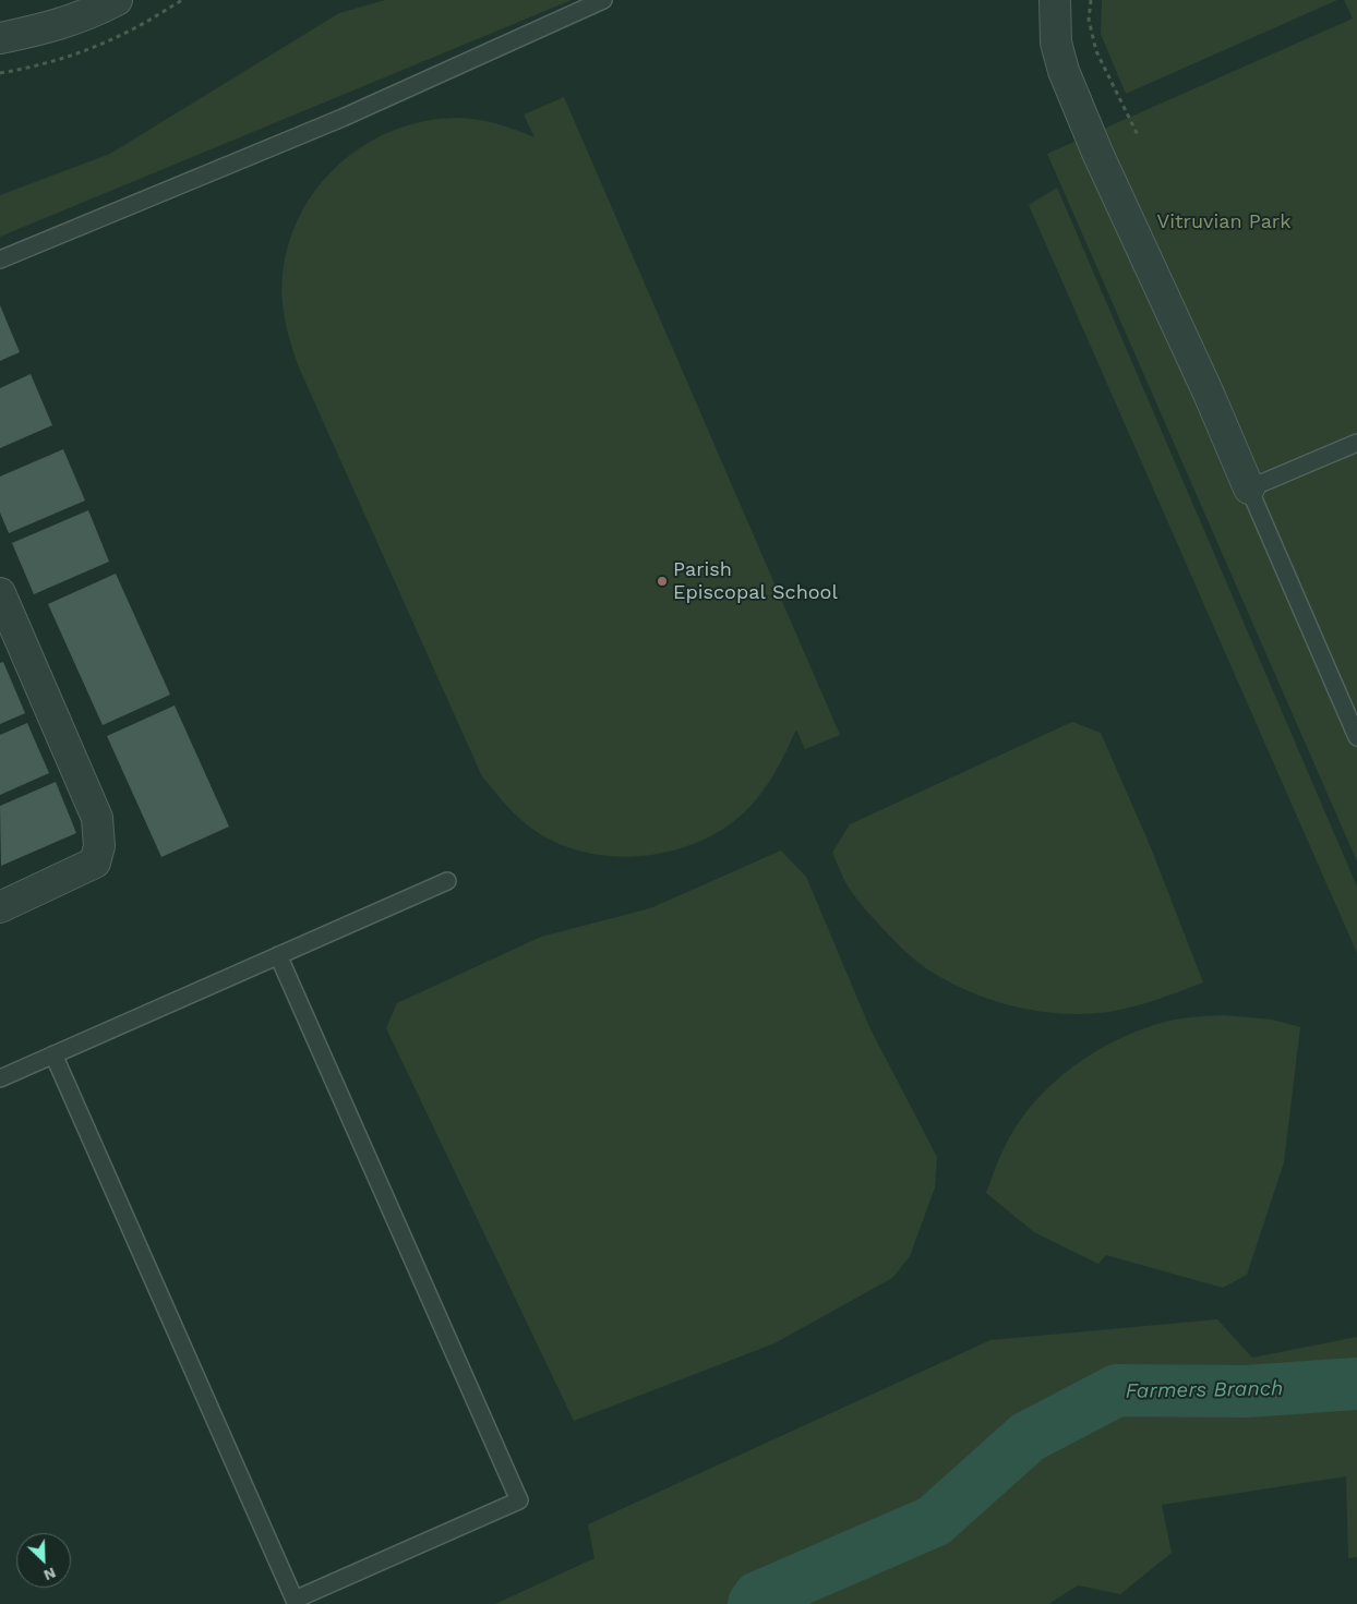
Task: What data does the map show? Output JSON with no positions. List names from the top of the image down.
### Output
{
  "water": ["Farmers Branch"],
  "parks": ["Vitruvian Park"],
  "places": ["Parish Episcopal School"],
  "north": "bottom right"
}
